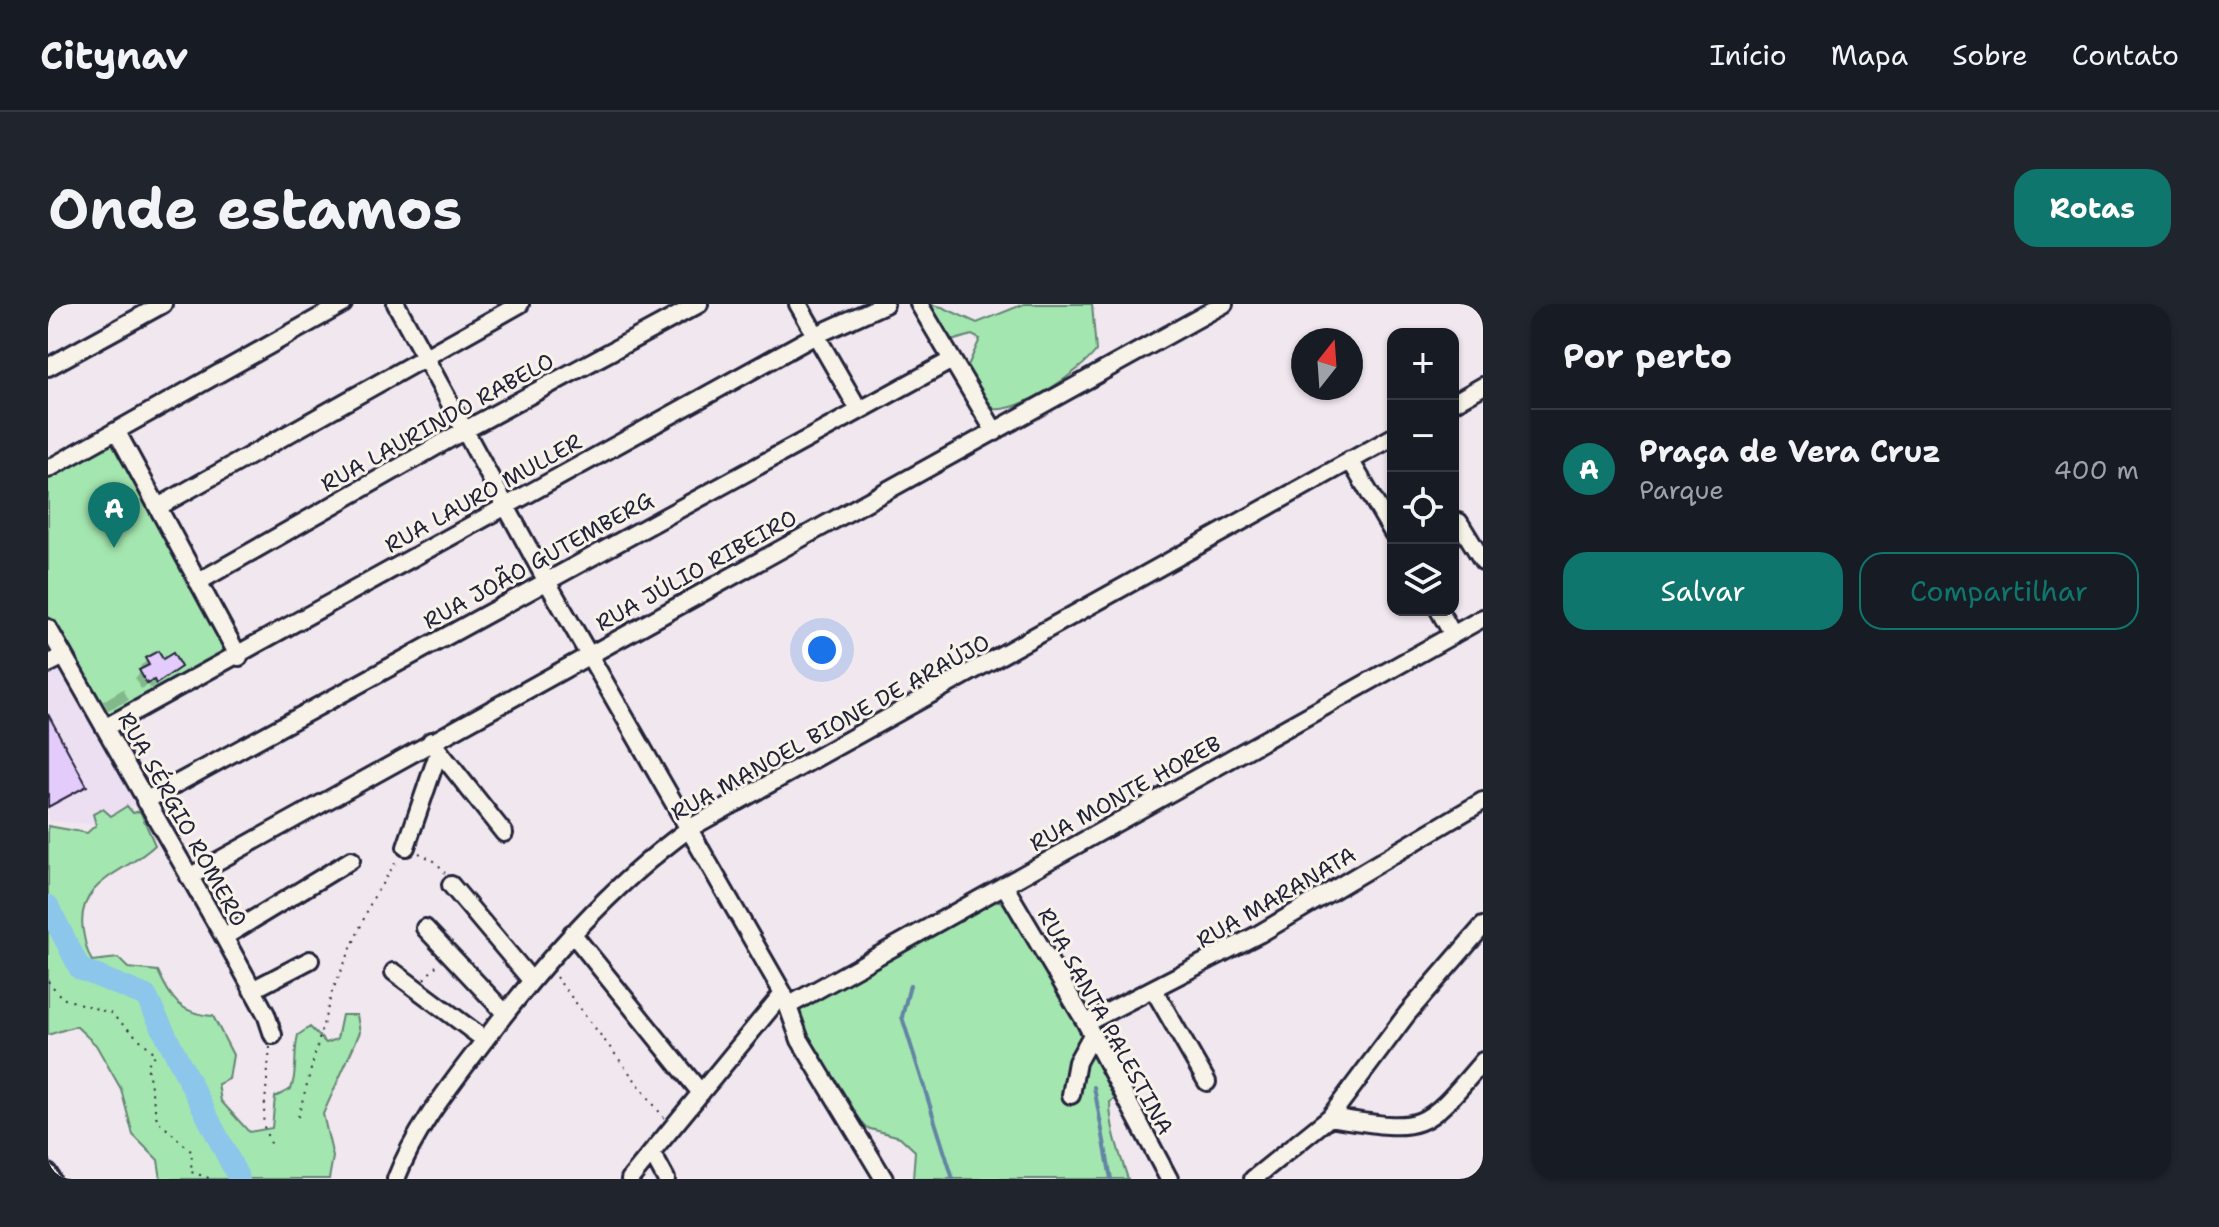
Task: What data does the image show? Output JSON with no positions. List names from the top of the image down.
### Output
{
  "streets": {
    "street": [
      "RUA LAURINDO RABELO",
      "RUA LAURO MULLER",
      "RUA JOÃO GUTEMBERG",
      "RUA JÚLIO RIBEIRO",
      "RUA MANOEL BIONE DE ARAÚJO",
      "RUA MONTE HOREB",
      "RUA SÉRGIO ROMERO",
      "RUA MARANATA",
      "RUA SANTA PALESTINA"
    ]
  },
  "crossings": [
    ["RUA LAURO MULLER", "RUA SÉRGIO ROMERO"],
    ["RUA JOÃO GUTEMBERG", "RUA SÉRGIO ROMERO"],
    ["RUA JÚLIO RIBEIRO", "RUA SÉRGIO ROMERO"],
    ["RUA MONTE HOREB", "RUA SANTA PALESTINA"],
    ["RUA MARANATA", "RUA SANTA PALESTINA"]
  ],
  "north": "top",
  "page": {
    "header": "Citynav",
    "nav": [
      "Início",
      "Mapa",
      "Sobre",
      "Contato"
    ],
    "buttons": [
      "Rotas",
      ["Salvar", "Compartilhar"]
    ],
    "title": "Onde estamos",
    "heading": "Por perto",
    "map_buttons": ["+", "−"],
    "list": [
      {
        "mark": "A",
        "name": "Praça de Vera Cruz",
        "note": "Parque",
        "value": "400 m"
      }
    ],
    "pins": "A"
  }
}
